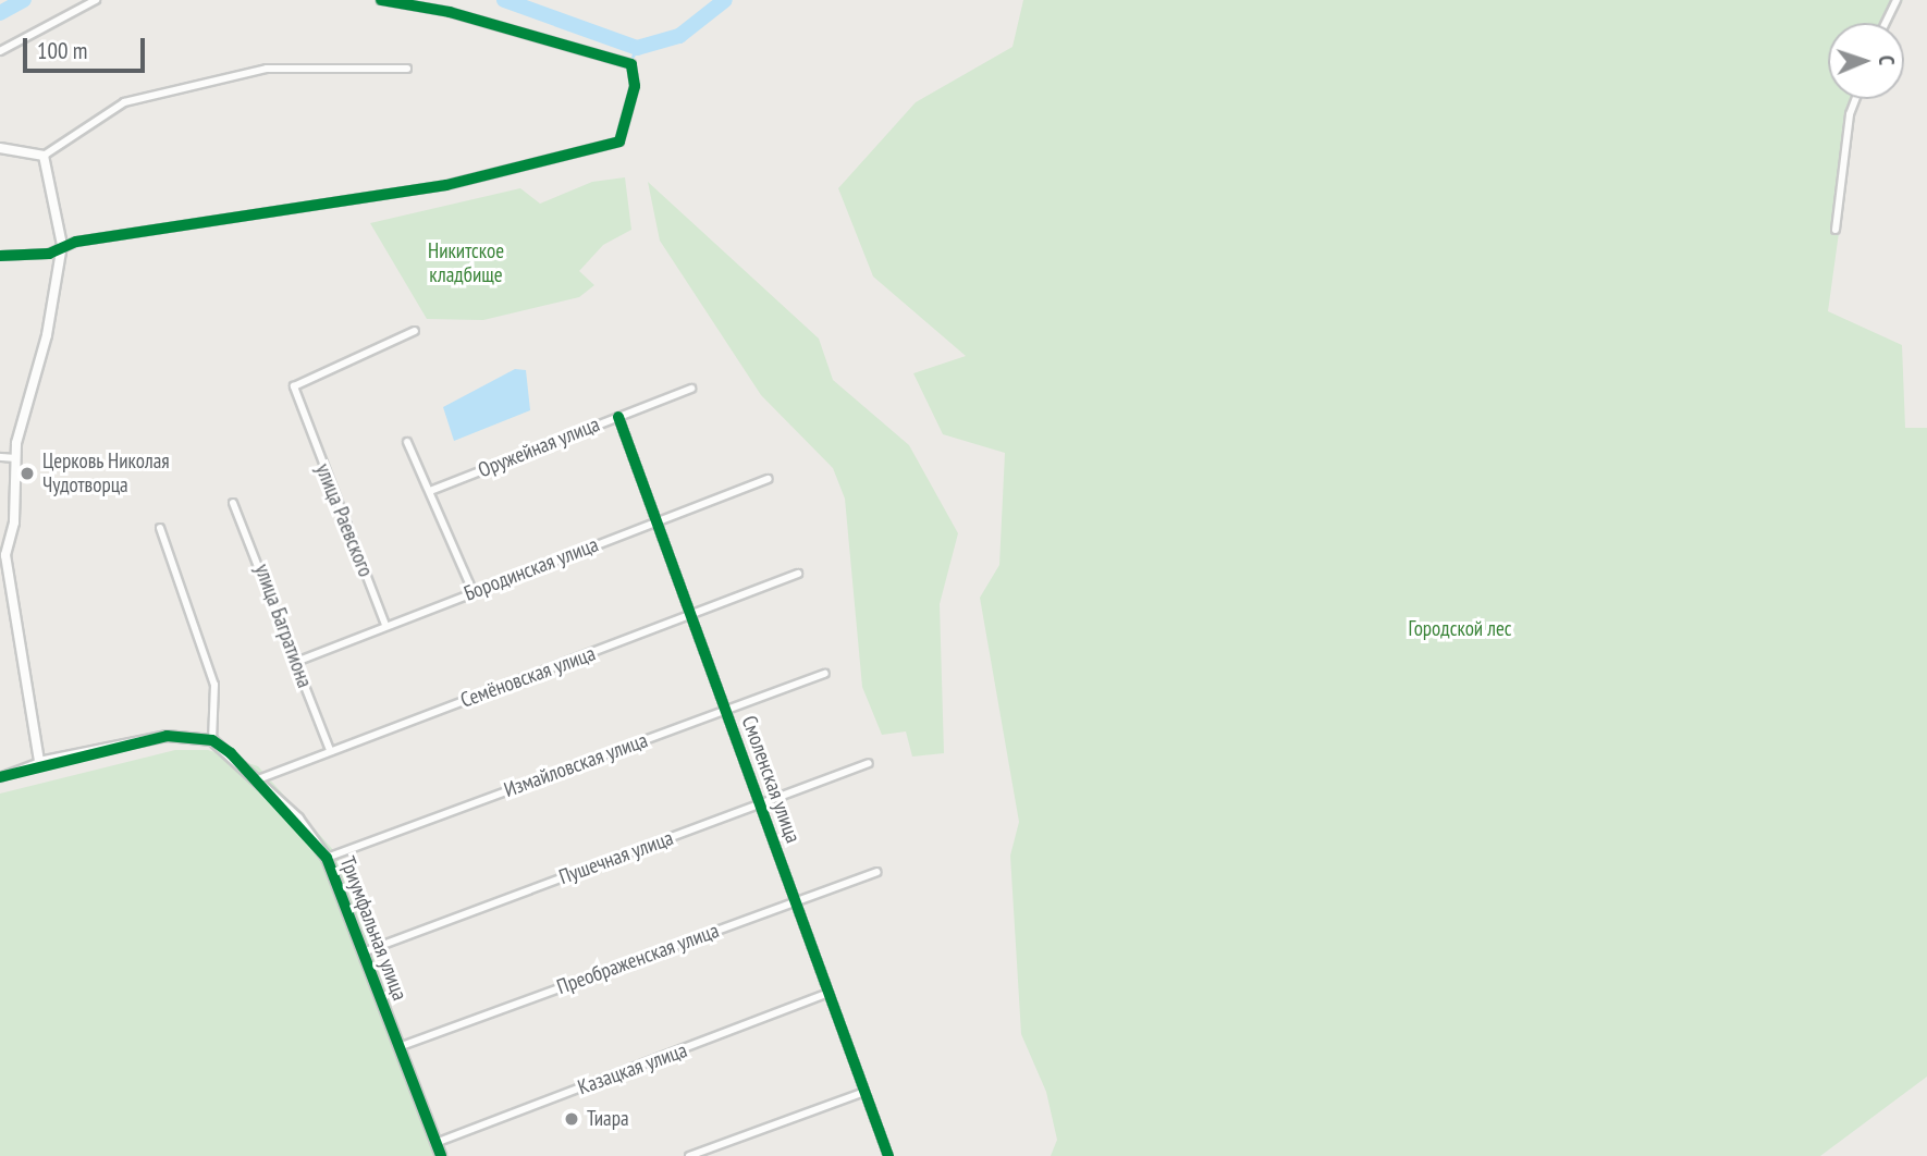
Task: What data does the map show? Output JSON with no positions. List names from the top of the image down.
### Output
{
  "streets": {
    "street": [
      "Оружейная улица",
      "улица Раевского",
      "Бородинская улица",
      "улица Багратиона",
      "Семёновская улица",
      "Измайловская улица",
      "Смоленская улица",
      "Пушечная улица",
      "Триумфальная улица",
      "Преображенская улица",
      "Казацкая улица"
    ]
  },
  "crossings": [
    ["Оружейная улица", "Смоленская улица"],
    ["улица Раевского", "Бородинская улица"],
    ["Бородинская улица", "улица Багратиона"],
    ["Бородинская улица", "Смоленская улица"],
    ["улица Багратиона", "Семёновская улица"],
    ["Семёновская улица", "Смоленская улица"],
    ["Семёновская улица", "Триумфальная улица"],
    ["Измайловская улица", "Смоленская улица"],
    ["Измайловская улица", "Триумфальная улица"],
    ["Смоленская улица", "Пушечная улица"],
    ["Смоленская улица", "Преображенская улица"],
    ["Смоленская улица", "Казацкая улица"],
    ["Пушечная улица", "Триумфальная улица"],
    ["Триумфальная улица", "Преображенская улица"],
    ["Триумфальная улица", "Казацкая улица"]
  ],
  "parks": ["Никитское кладбище", "Городской лес"],
  "places": ["Церковь Николая Чудотворца", "Тиара"],
  "scale_bar": "100 m",
  "north": "right"
}
